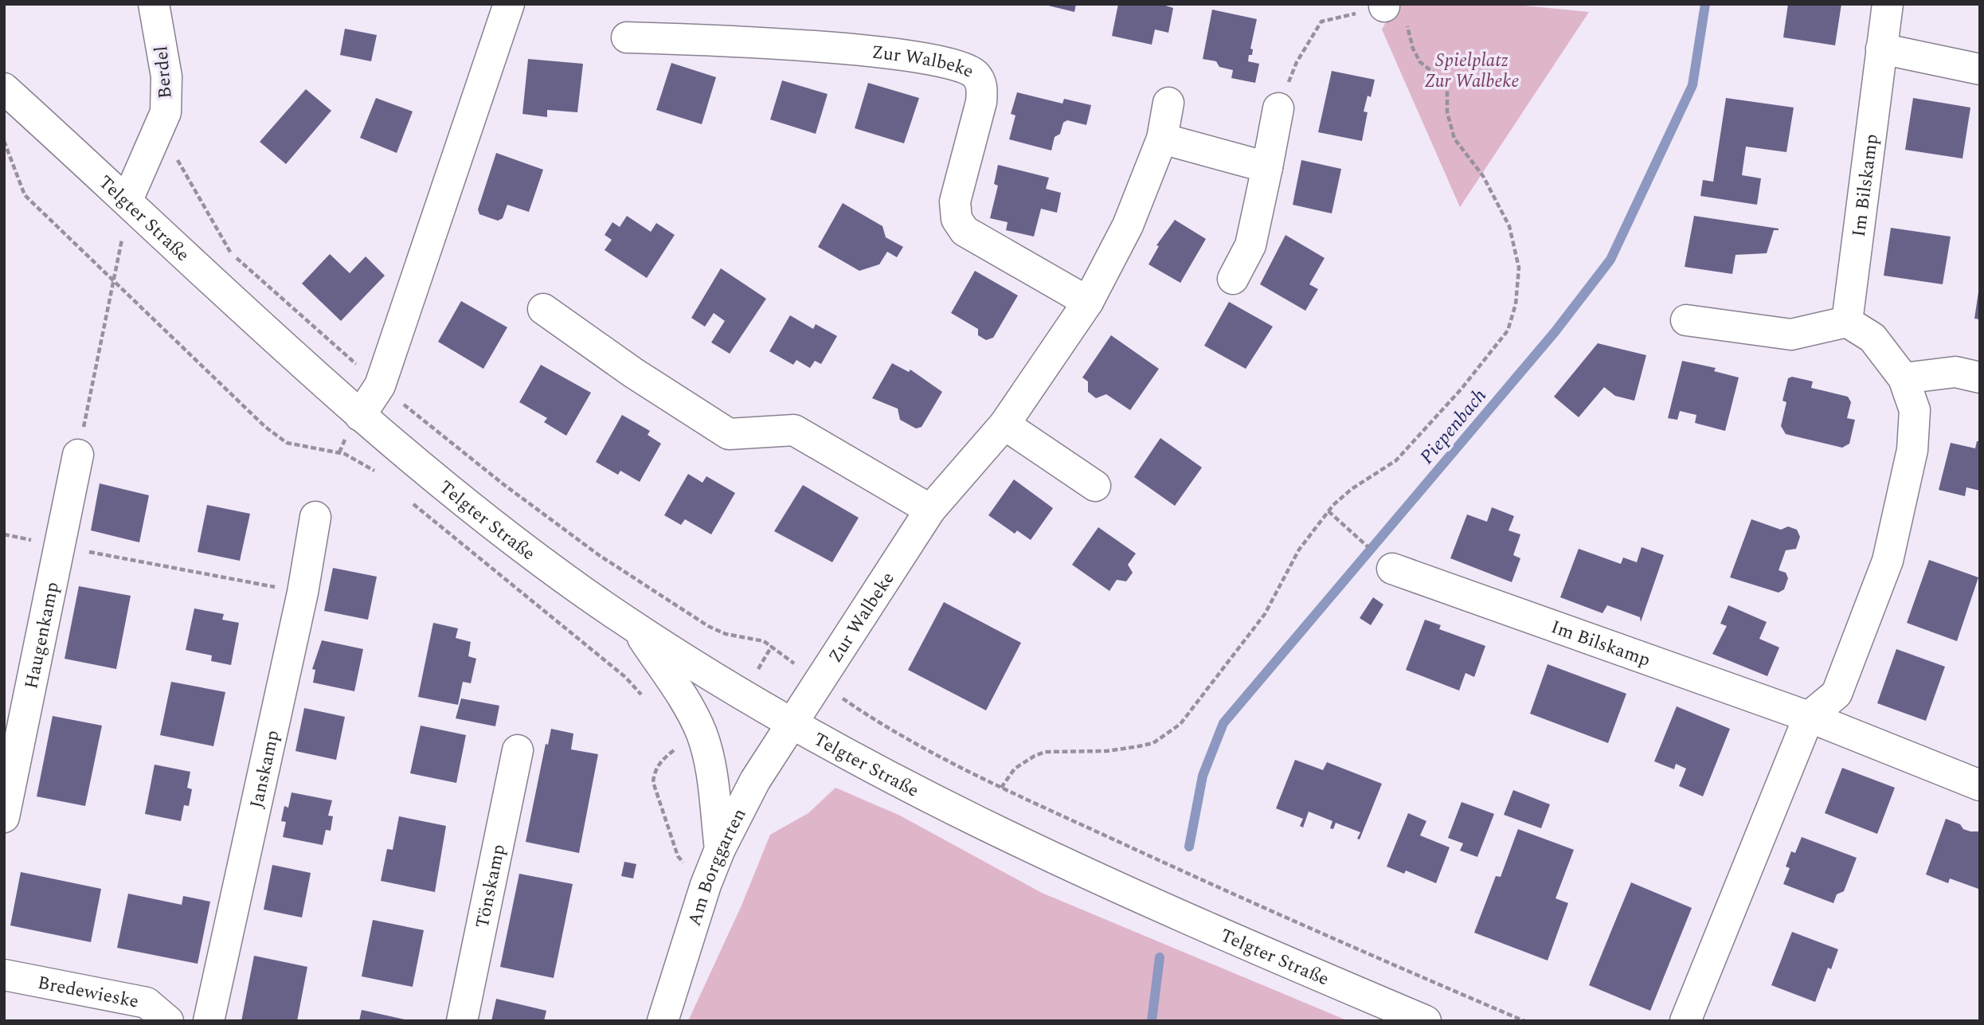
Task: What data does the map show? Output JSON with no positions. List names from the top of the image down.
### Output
{
  "streets": {
    "street": [
      "Zur Walbeke",
      "Berdel",
      "Im Bilskamp",
      "Telgter Straße",
      "Haugenkamp",
      "Janskamp",
      "Am Borggarten",
      "Tönskamp",
      "Bredewieske"
    ]
  },
  "crossings": [
    ["Zur Walbeke", "Telgter Straße"],
    ["Zur Walbeke", "Am Borggarten"],
    ["Berdel", "Telgter Straße"],
    ["Telgter Straße", "Am Borggarten"]
  ],
  "water": ["Piepenbach"],
  "parks": ["Spielplatz Zur Walbeke"]
}
